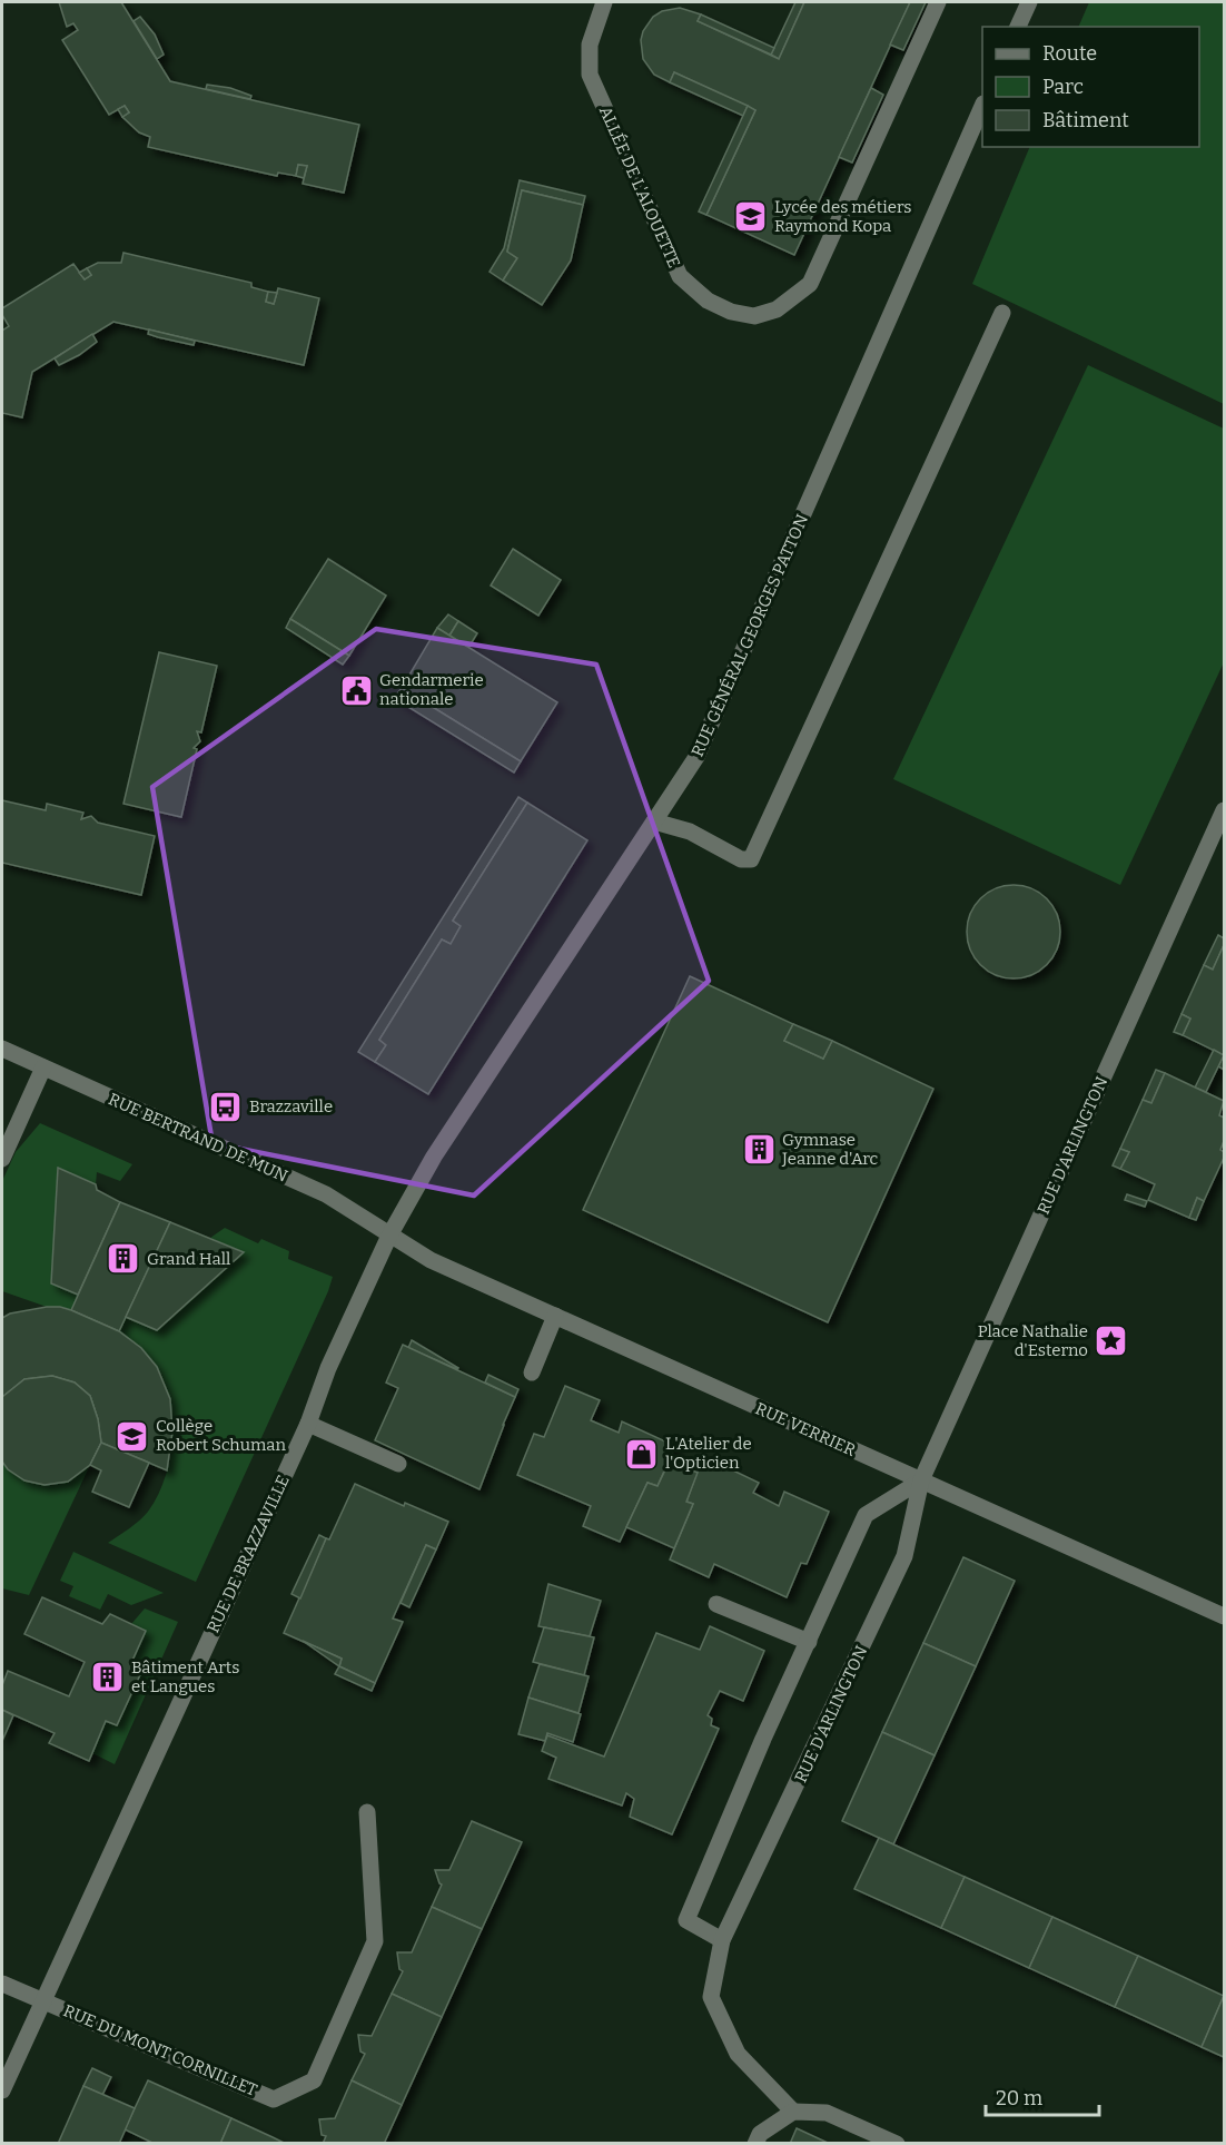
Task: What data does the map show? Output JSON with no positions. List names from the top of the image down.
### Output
{
  "streets": {
    "street": [
      "ALLÉE DE L'ALOUETTE",
      "RUE GÉNÉRAL GEORGES PATTON",
      "RUE BERTRAND DE MUN",
      "RUE D'ARLINGTON",
      "RUE VERRIER",
      "RUE DE BRAZZAVILLE",
      "RUE DU MONT CORNILLET"
    ]
  },
  "crossings": [
    ["RUE GÉNÉRAL GEORGES PATTON", "RUE BERTRAND DE MUN"],
    ["RUE GÉNÉRAL GEORGES PATTON", "RUE VERRIER"],
    ["RUE GÉNÉRAL GEORGES PATTON", "RUE DE BRAZZAVILLE"],
    ["RUE BERTRAND DE MUN", "RUE VERRIER"],
    ["RUE BERTRAND DE MUN", "RUE DE BRAZZAVILLE"],
    ["RUE D'ARLINGTON", "RUE VERRIER"],
    ["RUE VERRIER", "RUE DE BRAZZAVILLE"],
    ["RUE DE BRAZZAVILLE", "RUE DU MONT CORNILLET"]
  ],
  "places": {
    "school or university": ["Lycée des métiers Raymond Kopa", "Collège Robert Schuman"],
    "public building": ["Gendarmerie nationale"],
    "bus stop": ["Brazzaville"],
    "building": ["Gymnase Jeanne d'Arc", "Grand Hall", "Bâtiment Arts et Langues"],
    "place": ["Place Nathalie d'Esterno"],
    "shop": ["L'Atelier de l'Opticien"]
  },
  "legend": ["Route", "Parc", "Bâtiment"],
  "scale_bar": "20 m"
}
